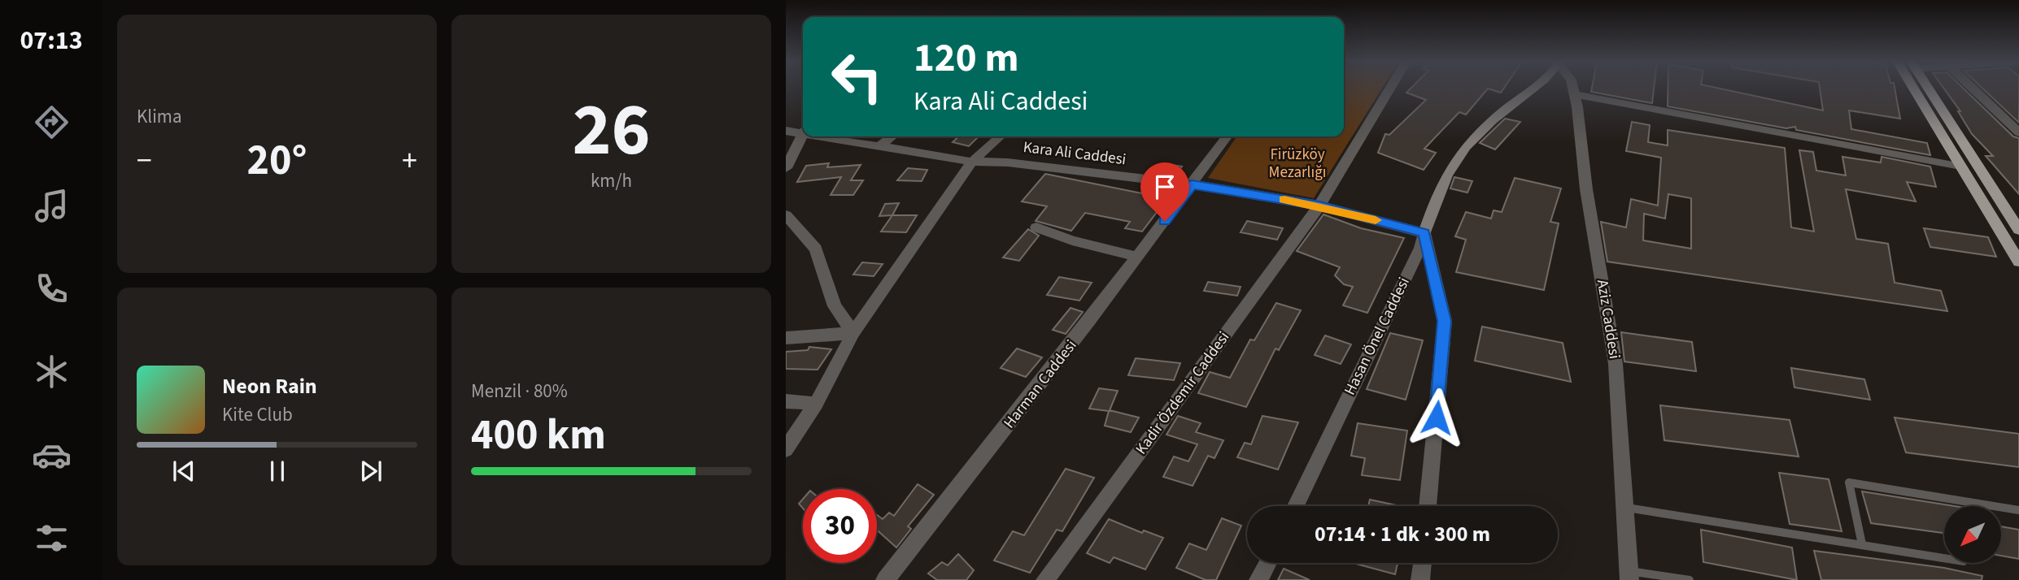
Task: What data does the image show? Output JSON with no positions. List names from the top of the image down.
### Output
{
  "streets": {
    "main road": ["Hasan Önel Caddesi"],
    "street": [
      "Kara Ali Caddesi",
      "Aziz Caddesi",
      "Harman Caddesi",
      "Kadir Özdemir Caddesi"
    ]
  },
  "crossings": [
    ["Kara Ali Caddesi", "Hasan Önel Caddesi"],
    ["Kara Ali Caddesi", "Harman Caddesi"],
    ["Kara Ali Caddesi", "Kadir Özdemir Caddesi"]
  ],
  "parks": ["Firüzköy Mezarlığı"],
  "north": "bottom left",
  "page": {
    "tabs": "07:13",
    "tile": [
      "Klima",
      ["26", "km/h"],
      ["Menzil · 80%", "400 km"]
    ],
    "turn": ["120 m", "Kara Ali Caddesi"],
    "heat": ["−", "20°", "+"],
    "song": ["Neon Rain", "Kite Club"],
    "limit": "30",
    "trip": "07:14 · 1 dk · 300 m"
  }
}
